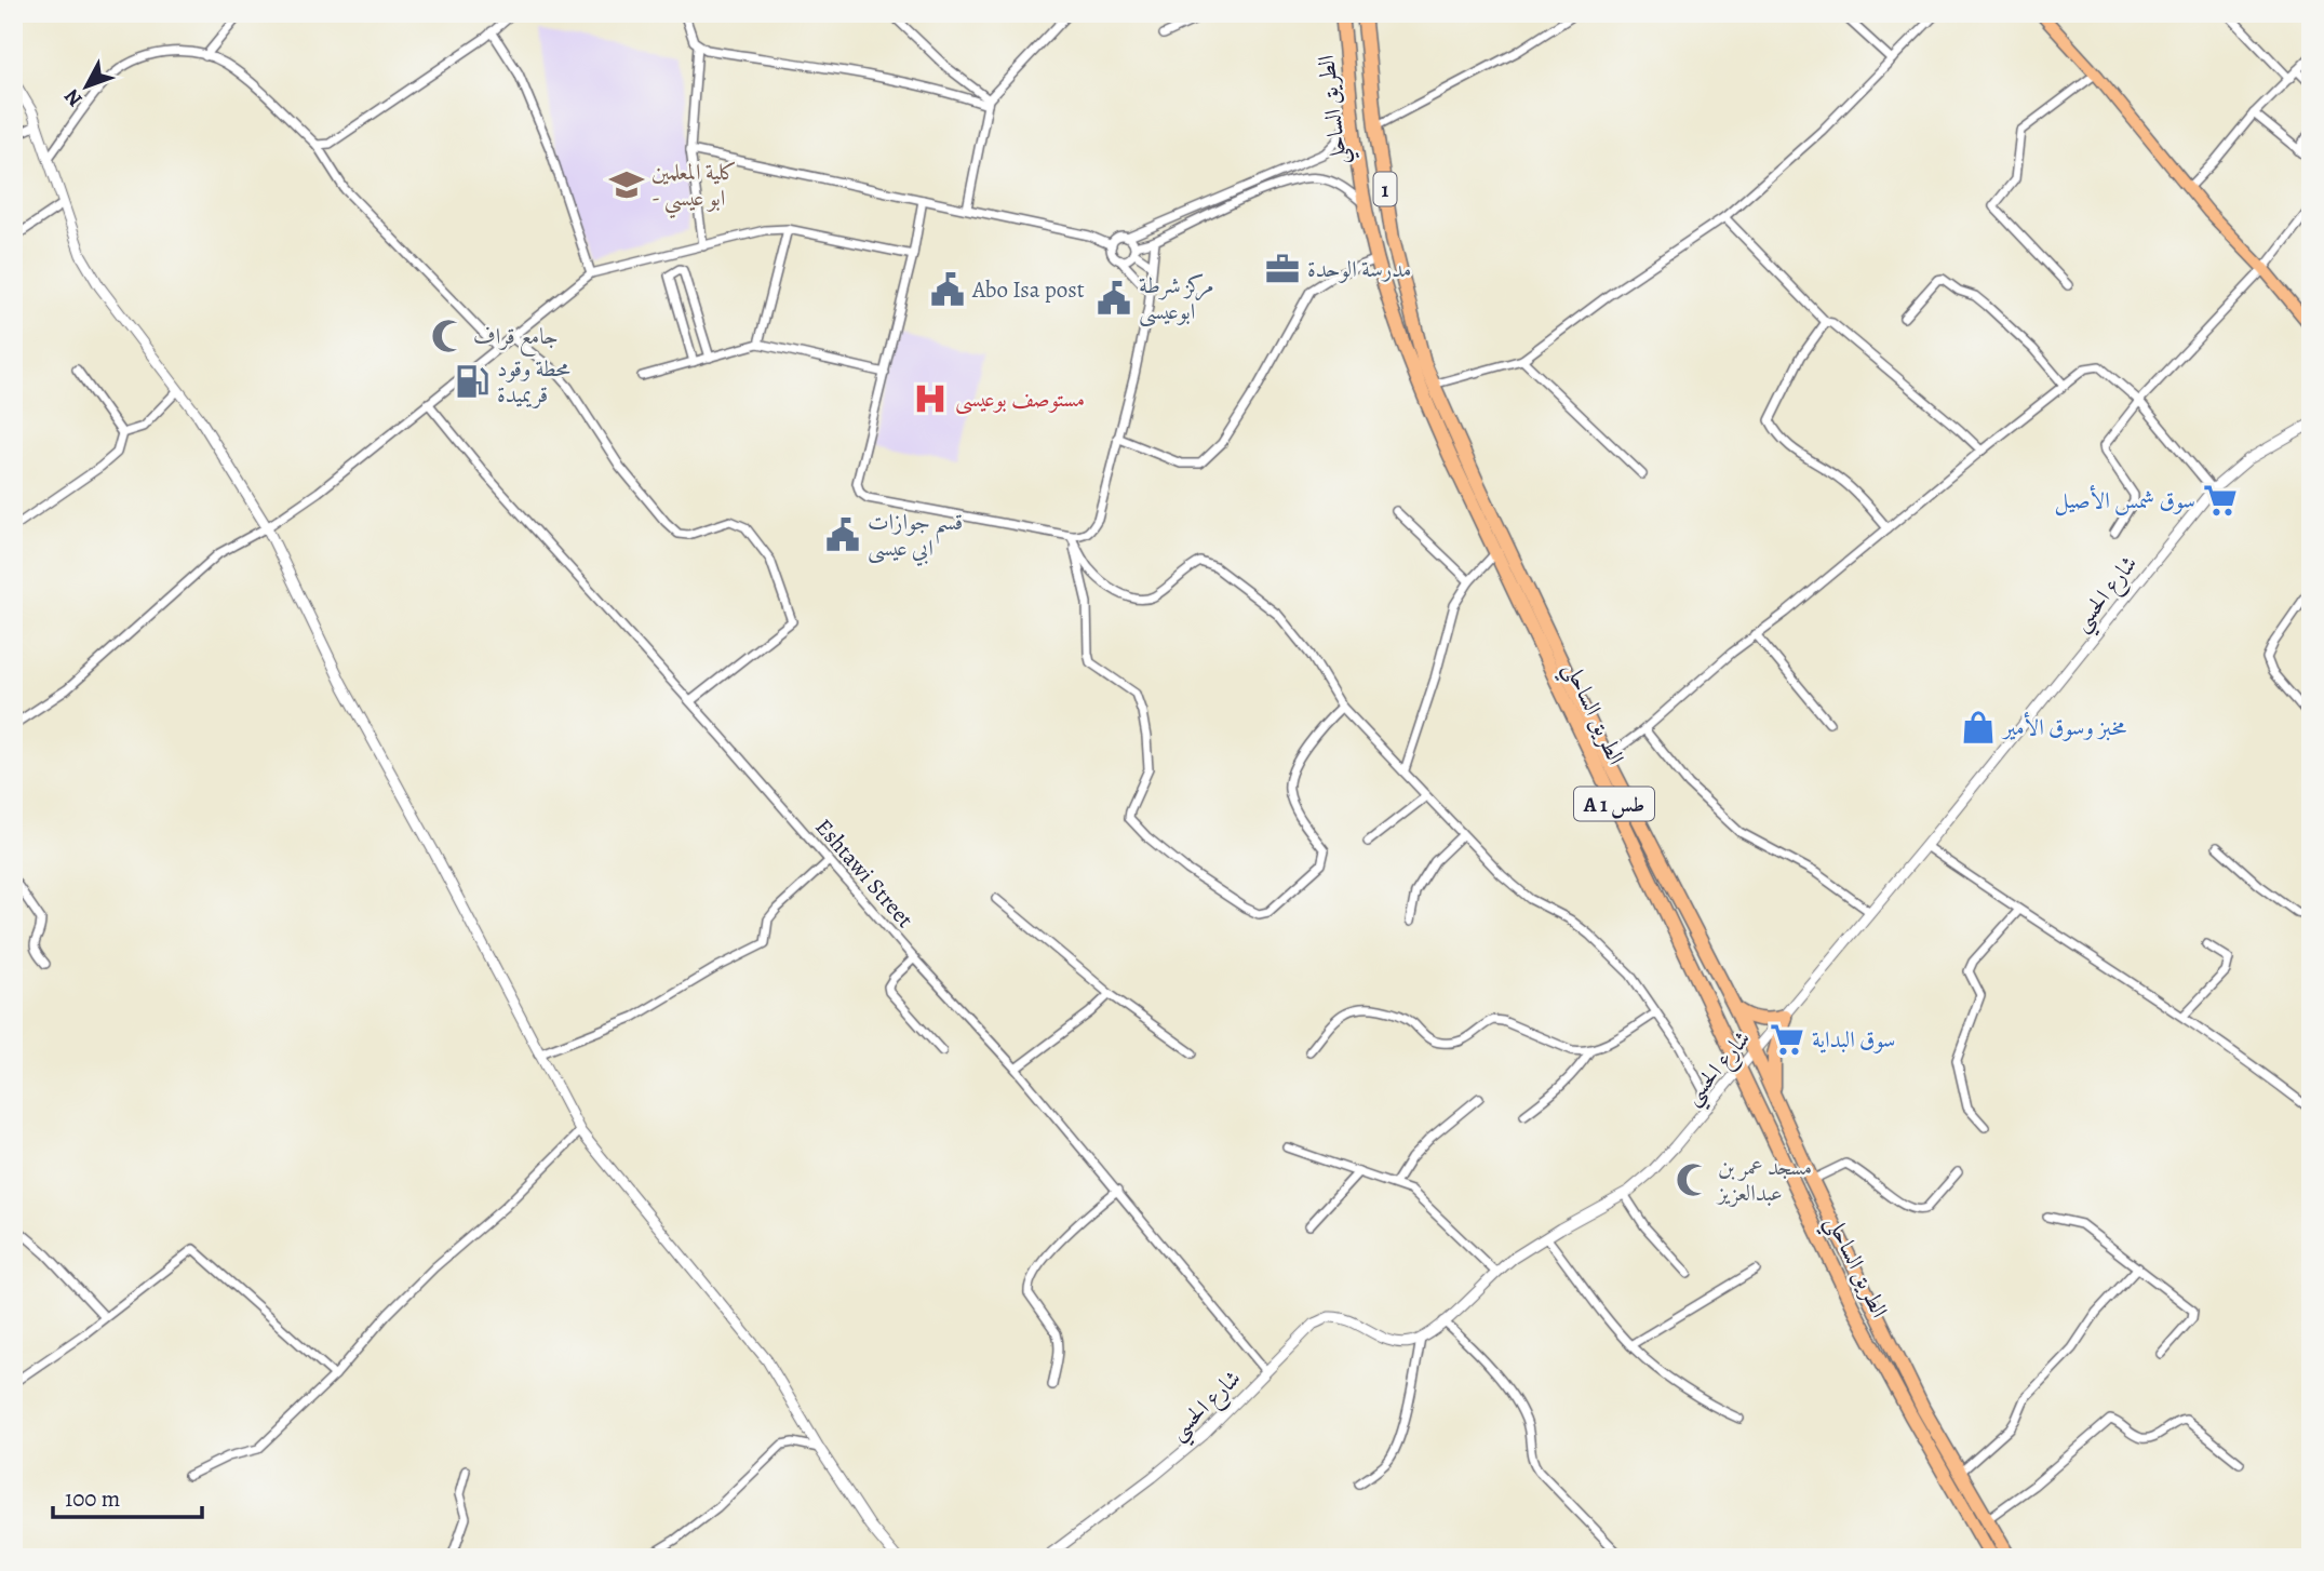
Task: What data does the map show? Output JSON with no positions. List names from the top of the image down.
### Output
{
  "streets": {
    "highway": ["الطريق الساحلي", "1", "A 1 طس"],
    "street": ["شارع الحسي", "Eshtawi Street"]
  },
  "crossings": [
    ["الطريق الساحلي", "شارع الحسي"],
    ["شارع الحسي", "Eshtawi Street"]
  ],
  "places": {
    "school or university": ["كلية المعلمين - ابو عيسي"],
    "office": ["مدرسة الوحدة"],
    "public building": ["Abo Isa post", "مركز شرطة ابوعيسى", "قسم جوازات ابي عيسى"],
    "mosque": ["جامع قراف", "مسجد عمر بن عبدالعزيز"],
    "fuel station": ["محطة وقود قريميدة"],
    "hospital": ["مستوصف بوعيسى"],
    "supermarket": ["سوق شمس الأصيل", "سوق البداية"],
    "shop": ["مخبز وسوق الأمير"]
  },
  "scale_bar": "100 m",
  "north": "bottom left"
}
